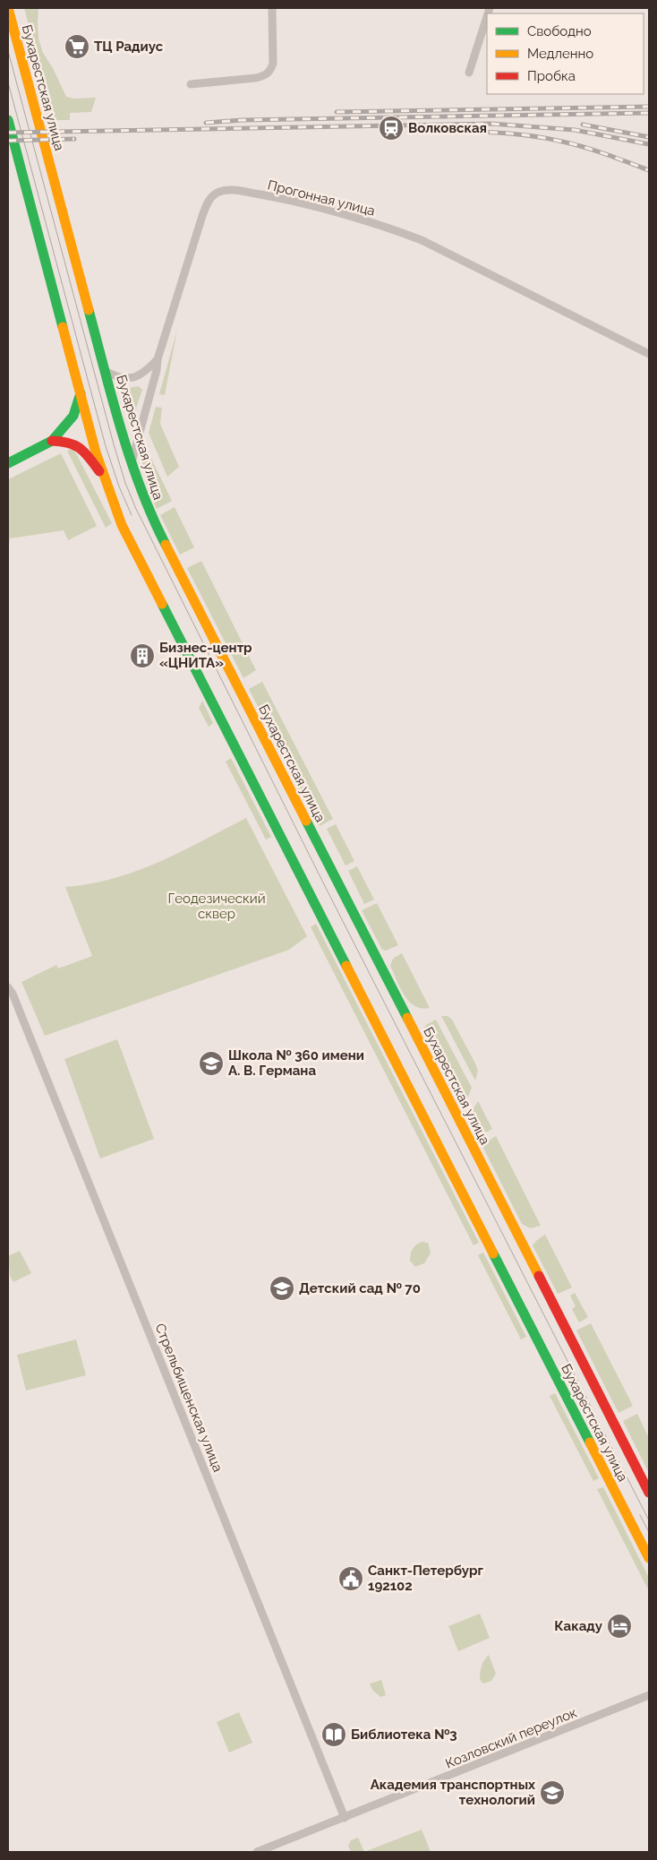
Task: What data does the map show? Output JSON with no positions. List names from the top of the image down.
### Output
{
  "streets": {
    "main road": ["Бухарестская улица"],
    "street": ["Прогонная улица", "Стрельбищенская улица", "Козловский переулок"]
  },
  "crossings": [
    ["Бухарестская улица", "Прогонная улица"],
    ["Стрельбищенская улица", "Козловский переулок"]
  ],
  "parks": ["Геодезический сквер"],
  "places": {
    "supermarket": ["ТЦ Радиус"],
    "station": ["Волковская"],
    "building": ["Бизнес-центр «ЦНИТА»"],
    "school or university": ["Школа № 360 имени А. В. Германа", "Детский сад № 70", "Академия транспортных технологий"],
    "public building": ["Санкт-Петербург 192102"],
    "hotel": ["Какаду"],
    "library": ["Библиотека №3"]
  },
  "legend": ["Свободно", "Медленно", "Пробка"]
}
